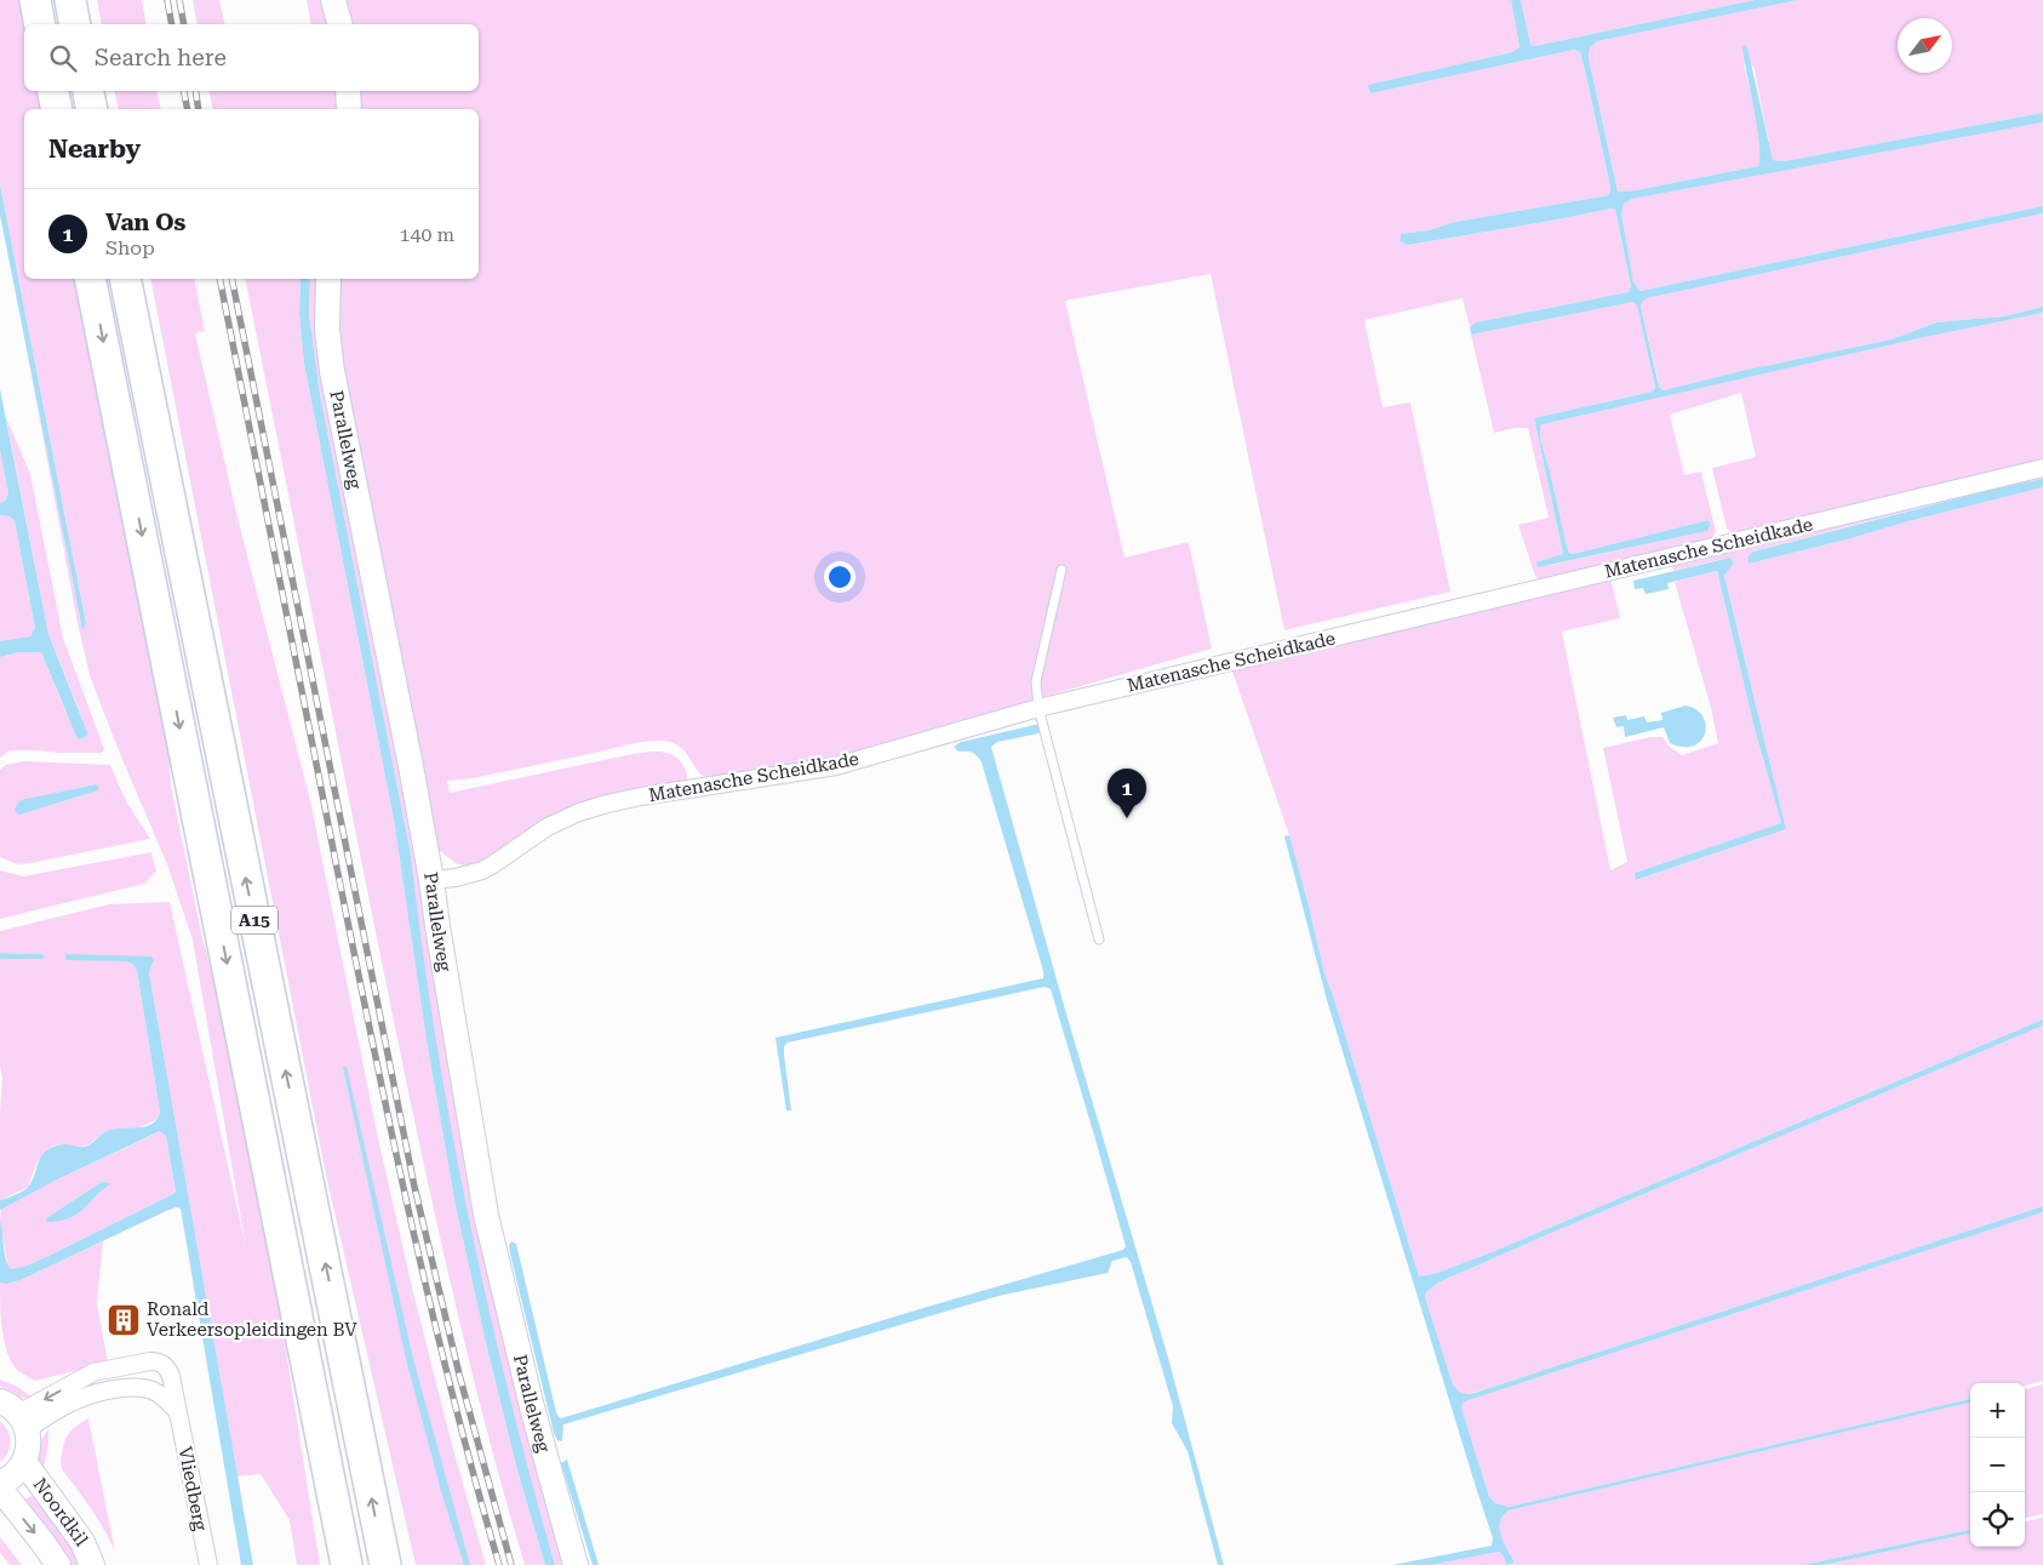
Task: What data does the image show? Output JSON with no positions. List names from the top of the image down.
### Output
{
  "streets": {
    "highway": ["A15"],
    "street": [
      "Parallelweg",
      "Matenasche Scheidkade",
      "Vliedberg",
      "Noordkil"
    ]
  },
  "crossings": [
    ["Parallelweg", "Matenasche Scheidkade"]
  ],
  "places": {
    "building": ["Ronald Verkeersopleidingen BV"]
  },
  "north": "top right",
  "page": {
    "search": "Search here",
    "heading": "Nearby",
    "list": [
      {
        "mark": "1",
        "name": "Van Os",
        "note": "Shop",
        "value": "140 m"
      }
    ],
    "pins": "1",
    "map_buttons": ["+", "−"]
  }
}
